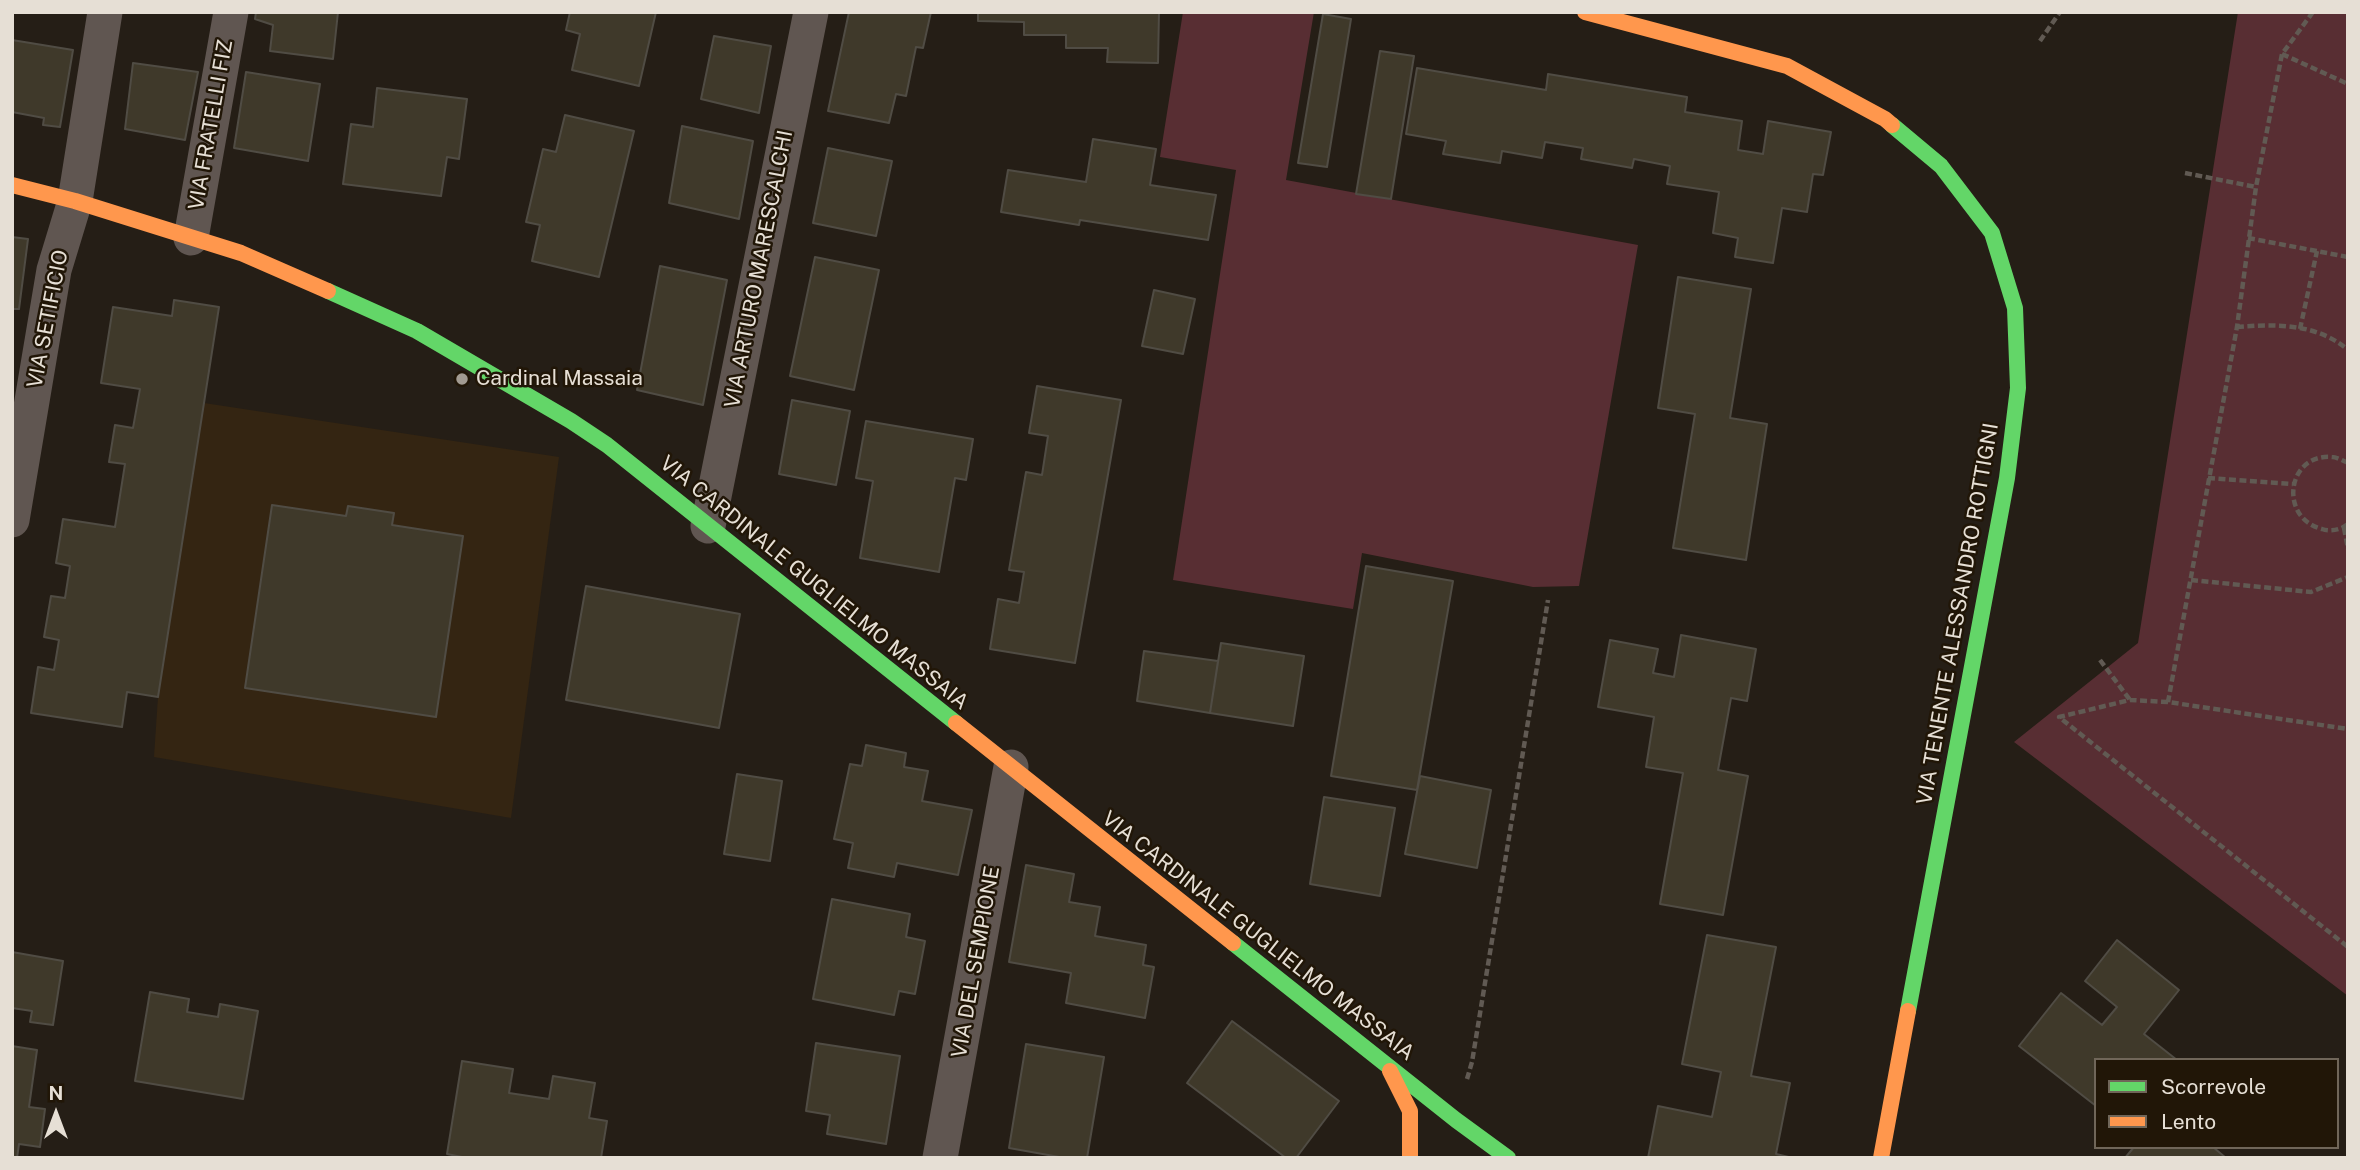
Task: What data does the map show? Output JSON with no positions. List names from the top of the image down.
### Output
{
  "streets": {
    "main road": ["VIA CARDINALE GUGLIELMO MASSAIA", "VIA TENENTE ALESSANDRO ROTTIGNI"],
    "street": [
      "VIA FRATELLI FIZ",
      "VIA ARTURO MARESCALCHI",
      "VIA SETIFICIO",
      "VIA DEL SEMPIONE"
    ]
  },
  "crossings": [
    ["VIA FRATELLI FIZ", "VIA CARDINALE GUGLIELMO MASSAIA"],
    ["VIA ARTURO MARESCALCHI", "VIA CARDINALE GUGLIELMO MASSAIA"],
    ["VIA SETIFICIO", "VIA CARDINALE GUGLIELMO MASSAIA"],
    ["VIA CARDINALE GUGLIELMO MASSAIA", "VIA DEL SEMPIONE"]
  ],
  "places": ["Cardinal Massaia"],
  "legend": ["Scorrevole", "Lento"],
  "north": "top"
}
